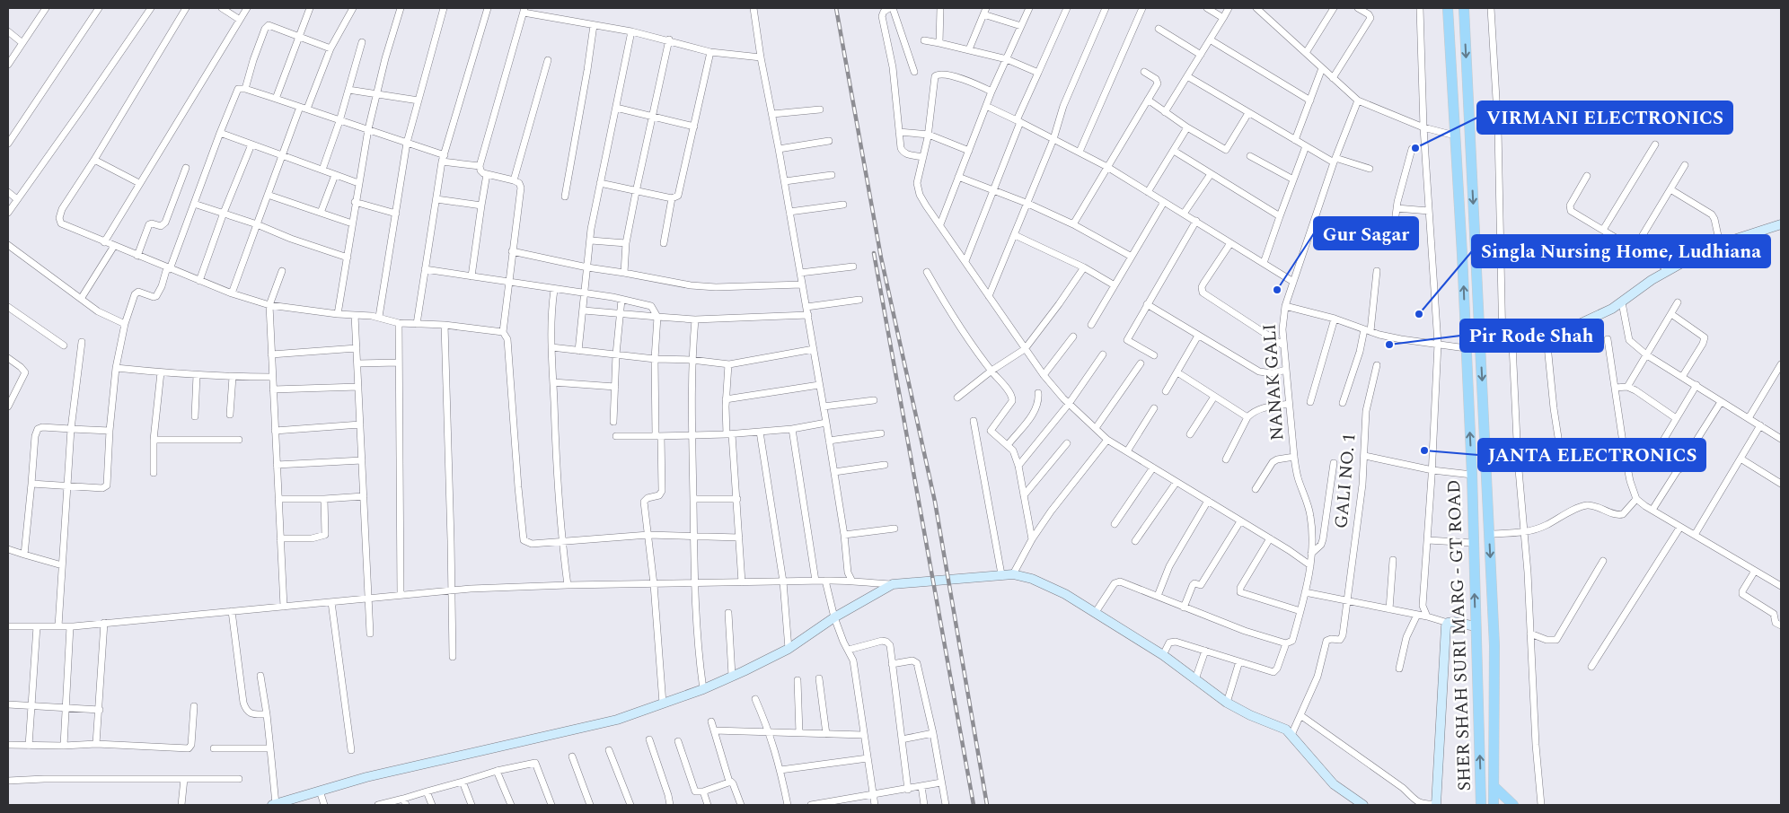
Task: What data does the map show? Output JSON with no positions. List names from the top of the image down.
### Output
{
  "streets": {
    "main road": ["SHER SHAH SURI MARG - GT ROAD"],
    "street": ["NANAK GALI", "GALI NO. 1"]
  },
  "places": [
    "VIRMANI ELECTRONICS",
    "Gur Sagar",
    "Singla Nursing Home, Ludhiana",
    "Pir Rode Shah",
    "JANTA ELECTRONICS"
  ]
}
